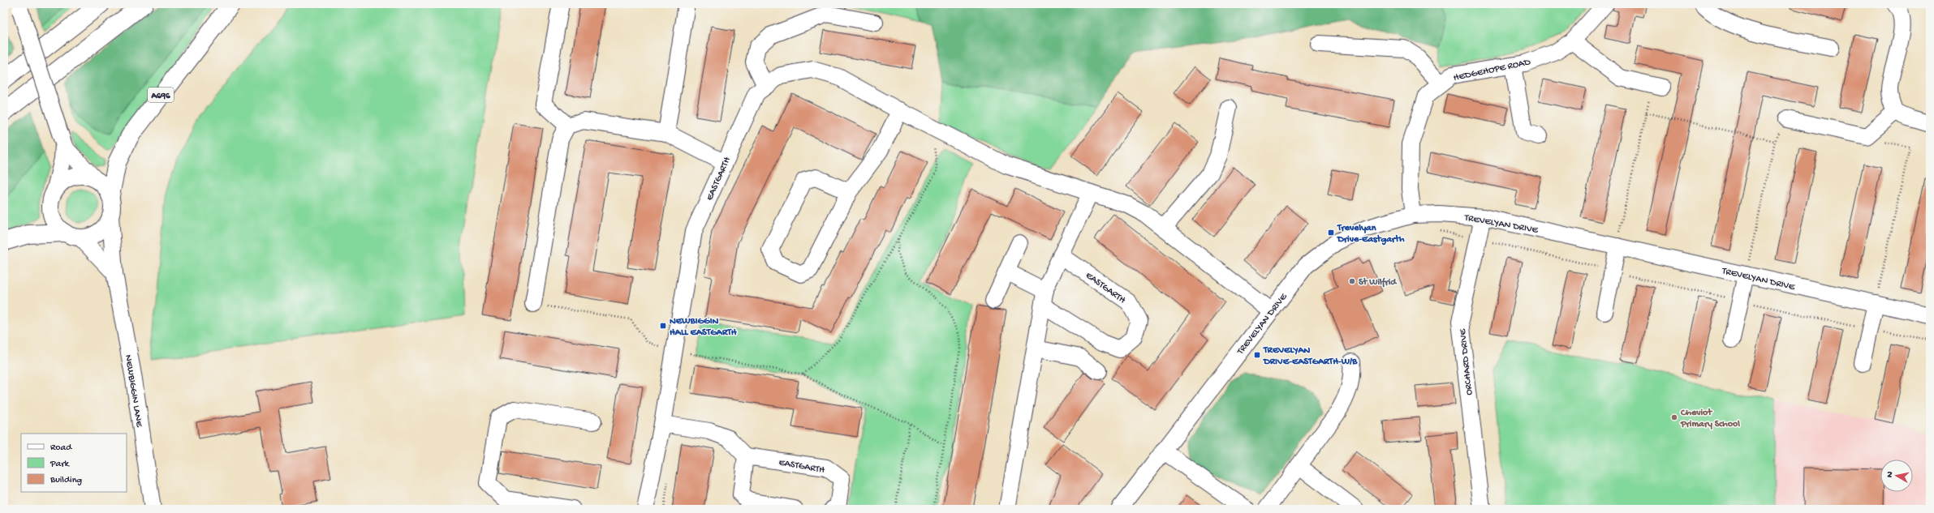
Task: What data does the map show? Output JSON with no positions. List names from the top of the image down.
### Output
{
  "streets": {
    "highway": ["A696"],
    "street": [
      "HEDGEHOPE ROAD",
      "EASTGARTH",
      "TREVELYAN DRIVE",
      "ORCHARD DRIVE",
      "NEWBIGGIN LANE"
    ]
  },
  "crossings": [
    ["HEDGEHOPE ROAD", "TREVELYAN DRIVE"],
    ["A696", "NEWBIGGIN LANE"],
    ["EASTGARTH", "TREVELYAN DRIVE"],
    ["TREVELYAN DRIVE", "ORCHARD DRIVE"]
  ],
  "places": {
    "transit": ["Trevelyan Drive-Eastgarth", "NEWBIGGIN HALL EASTGARTH", "TREVELYAN DRIVE-EASTGARTH-W/B"],
    "other": ["St Wilfrid", "Cheviot Primary School"]
  },
  "legend": ["Road", "Park", "Building"],
  "north": "left"
}
